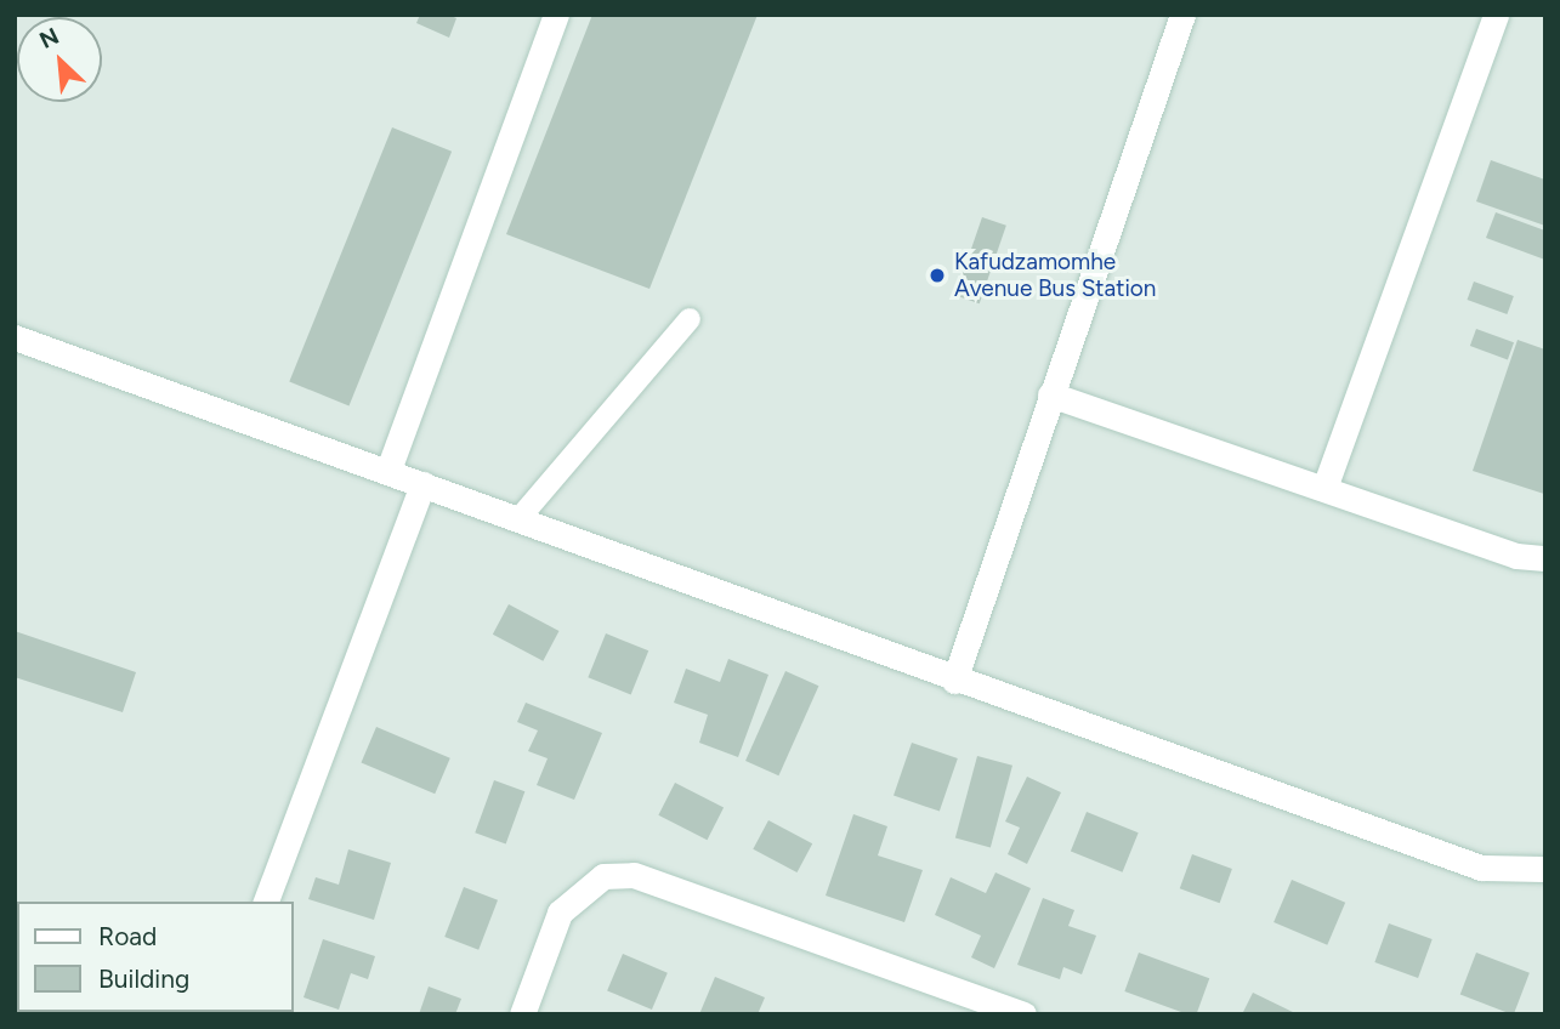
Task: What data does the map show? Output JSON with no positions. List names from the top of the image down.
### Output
{
  "places": ["Kafudzamomhe Avenue Bus Station"],
  "legend": ["Road", "Building"],
  "north": "top left"
}
